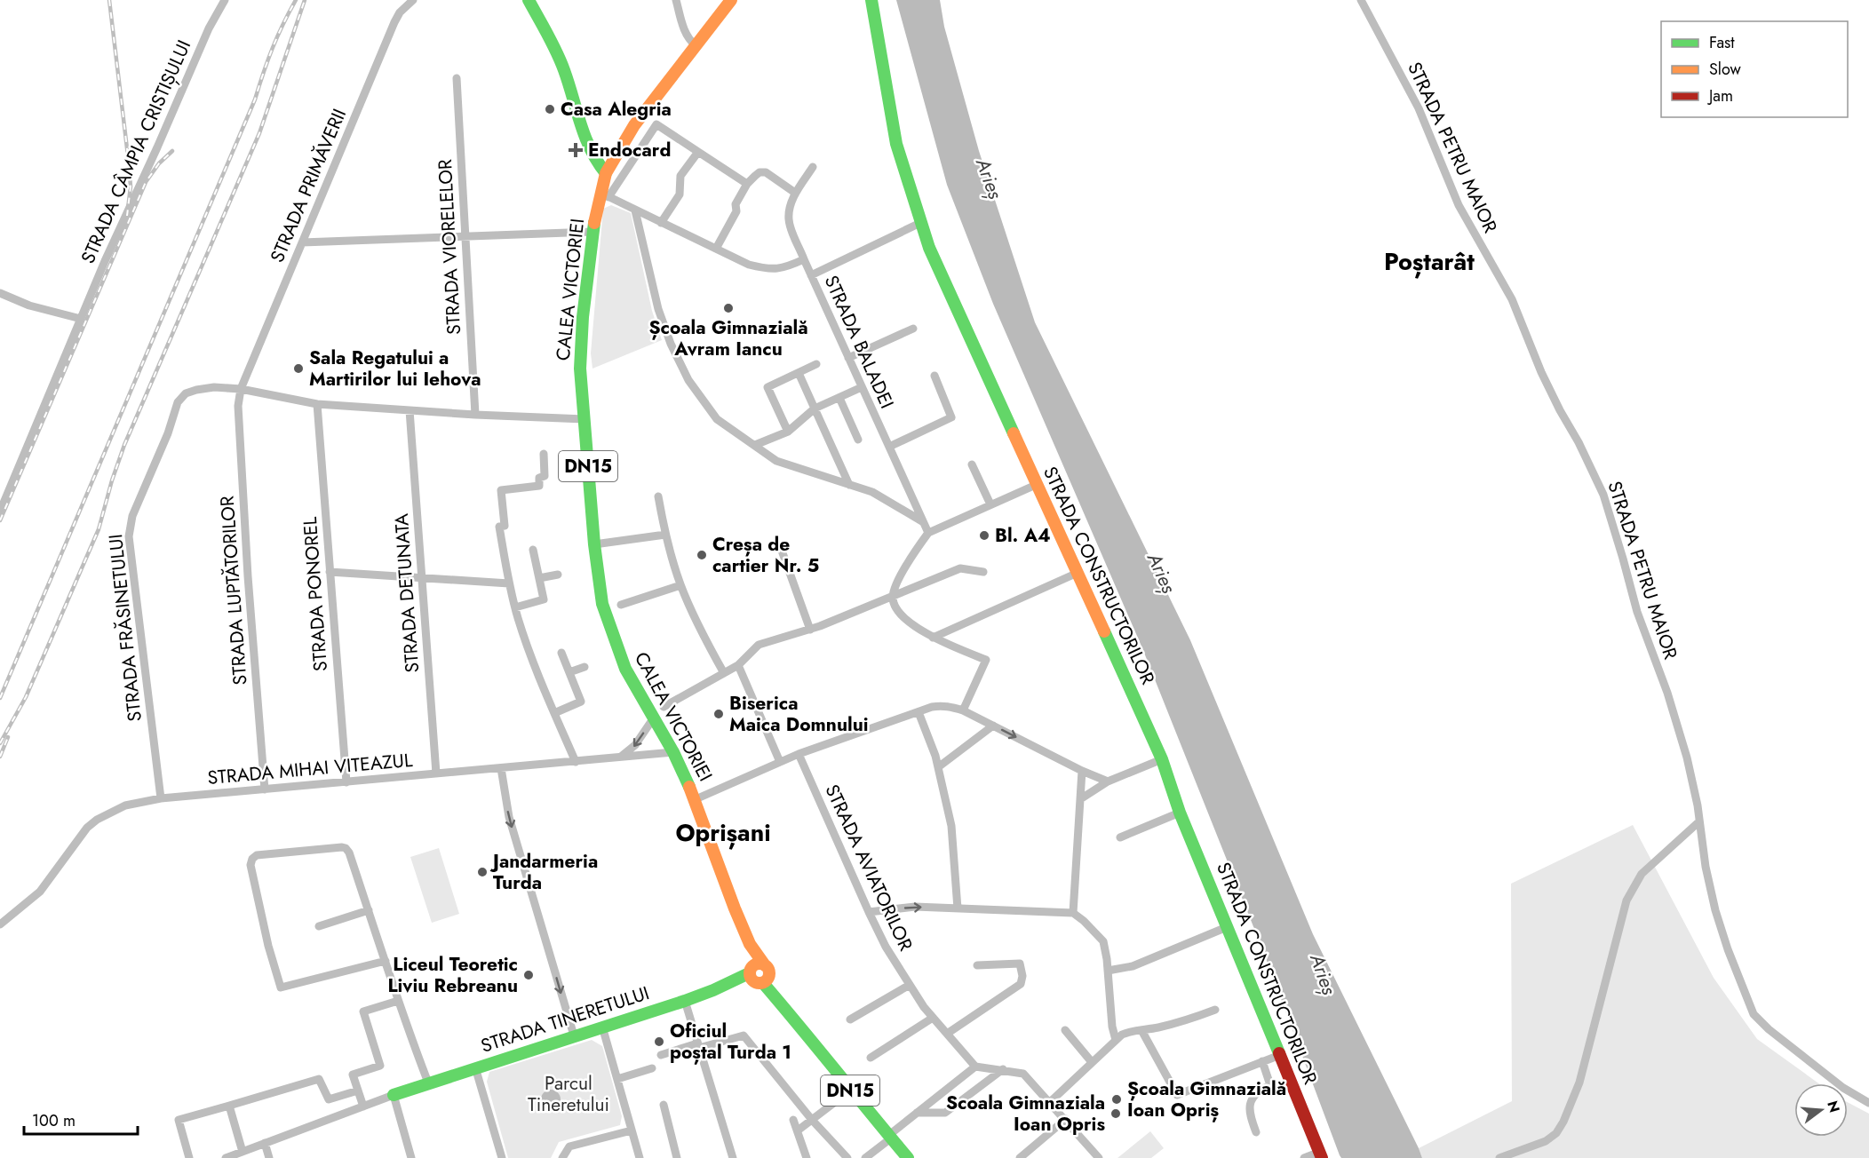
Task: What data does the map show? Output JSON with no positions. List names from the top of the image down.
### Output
{
  "streets": {
    "street": [
      "STRADA PETRU MAIOR",
      "STRADA CÂMPIA CRISTIȘULUI",
      "STRADA PRIMĂVERII",
      "STRADA VIORELELOR",
      "CALEA VICTORIEI",
      "STRADA BALADEI",
      "DN15",
      "STRADA CONSTRUCTORILOR",
      "STRADA LUPTĂTORILOR",
      "STRADA DETUNATA",
      "STRADA PONOREL",
      "STRADA FRĂSINETULUI",
      "STRADA MIHAI VITEAZUL",
      "STRADA AVIATORILOR",
      "STRADA TINERETULUI"
    ]
  },
  "crossings": [
    ["STRADA PRIMĂVERII", "STRADA LUPTĂTORILOR"],
    ["STRADA PRIMĂVERII", "STRADA FRĂSINETULUI"],
    ["STRADA VIORELELOR", "STRADA FRĂSINETULUI"],
    ["CALEA VICTORIEI", "STRADA BALADEI"],
    ["CALEA VICTORIEI", "STRADA FRĂSINETULUI"],
    ["CALEA VICTORIEI", "STRADA MIHAI VITEAZUL"],
    ["CALEA VICTORIEI", "STRADA TINERETULUI"],
    ["STRADA LUPTĂTORILOR", "STRADA FRĂSINETULUI"],
    ["STRADA LUPTĂTORILOR", "STRADA MIHAI VITEAZUL"],
    ["STRADA DETUNATA", "STRADA FRĂSINETULUI"],
    ["STRADA DETUNATA", "STRADA MIHAI VITEAZUL"],
    ["STRADA PONOREL", "STRADA FRĂSINETULUI"],
    ["STRADA PONOREL", "STRADA MIHAI VITEAZUL"],
    ["STRADA FRĂSINETULUI", "STRADA MIHAI VITEAZUL"]
  ],
  "districts": ["Poștarât", "Oprișani"],
  "water": ["Arieș"],
  "parks": ["Parcul Tineretului"],
  "places": {
    "other": [
      "Casa Alegria",
      "Școala Gimnazială Avram Iancu",
      "Sala Regatului a Martirilor lui Iehova",
      "Bl. A4",
      "Creșa de cartier Nr. 5",
      "Biserica Maica Domnului",
      "Jandarmeria Turda",
      "Liceul Teoretic Liviu Rebreanu",
      "Oficiul poștal Turda 1",
      "Școala Gimnazială Ioan Opriș",
      "Scoala Gimnaziala Ioan Opris"
    ],
    "health": ["Endocard"]
  },
  "legend": ["Fast", "Slow", "Jam"],
  "scale_bar": "100 m",
  "north": "right"
}
